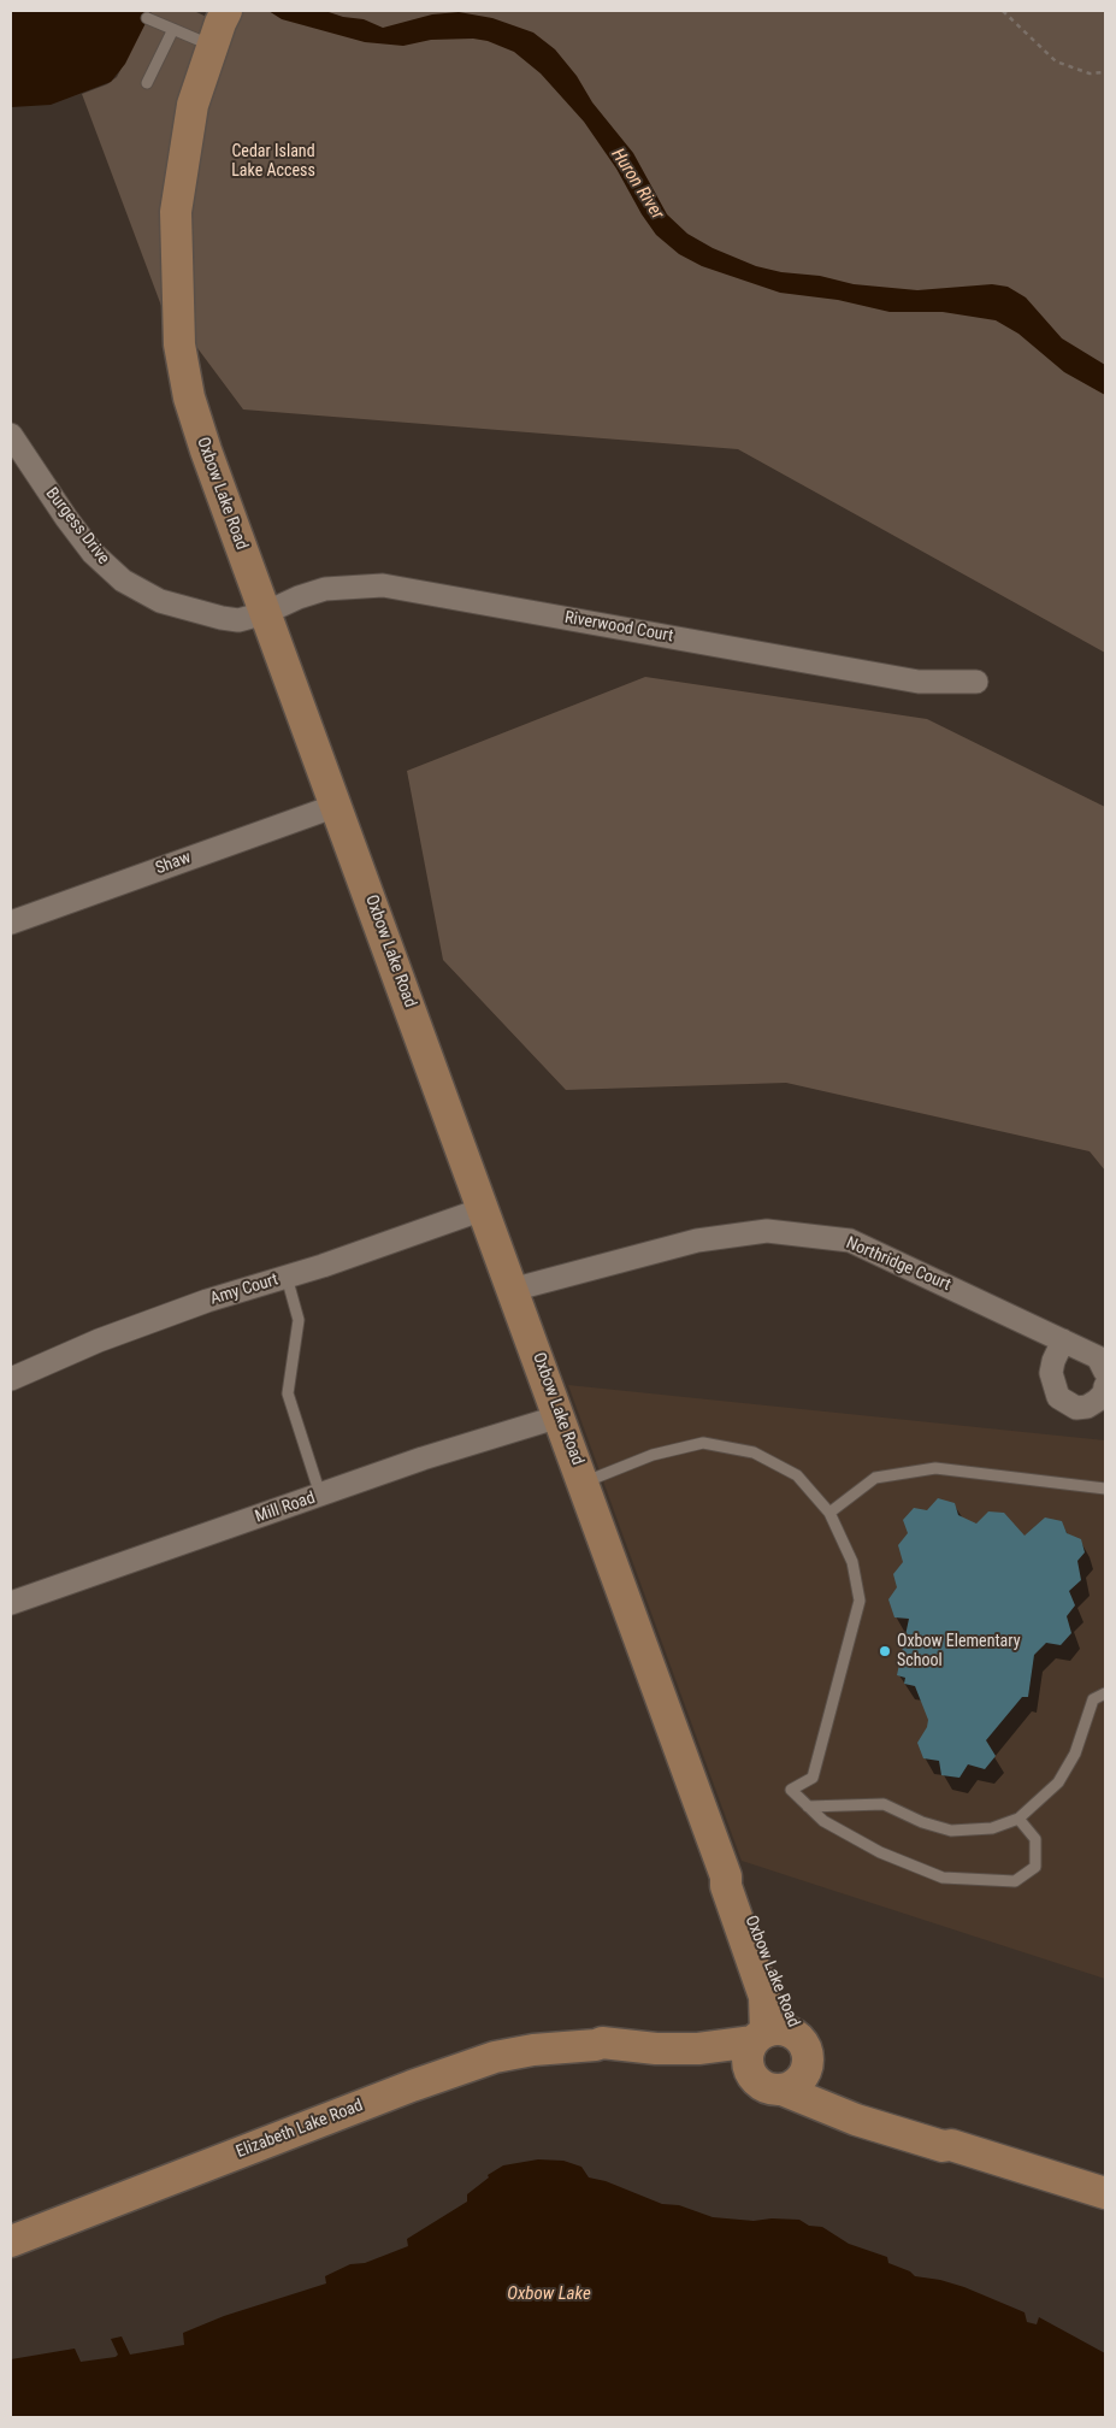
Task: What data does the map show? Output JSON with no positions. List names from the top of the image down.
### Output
{
  "streets": {
    "street": [
      "Oxbow Lake Road",
      "Burgess Drive",
      "Riverwood Court",
      "Shaw",
      "Northridge Court",
      "Amy Court",
      "Mill Road",
      "Elizabeth Lake Road"
    ]
  },
  "crossings": [
    ["Oxbow Lake Road", "Burgess Drive"],
    ["Oxbow Lake Road", "Riverwood Court"],
    ["Oxbow Lake Road", "Shaw"],
    ["Oxbow Lake Road", "Northridge Court"],
    ["Oxbow Lake Road", "Amy Court"],
    ["Oxbow Lake Road", "Mill Road"],
    ["Oxbow Lake Road", "Elizabeth Lake Road"],
    ["Burgess Drive", "Riverwood Court"]
  ],
  "water": ["Huron River", "Oxbow Lake"],
  "parks": ["Cedar Island Lake Access"],
  "places": ["Oxbow Elementary School"]
}
